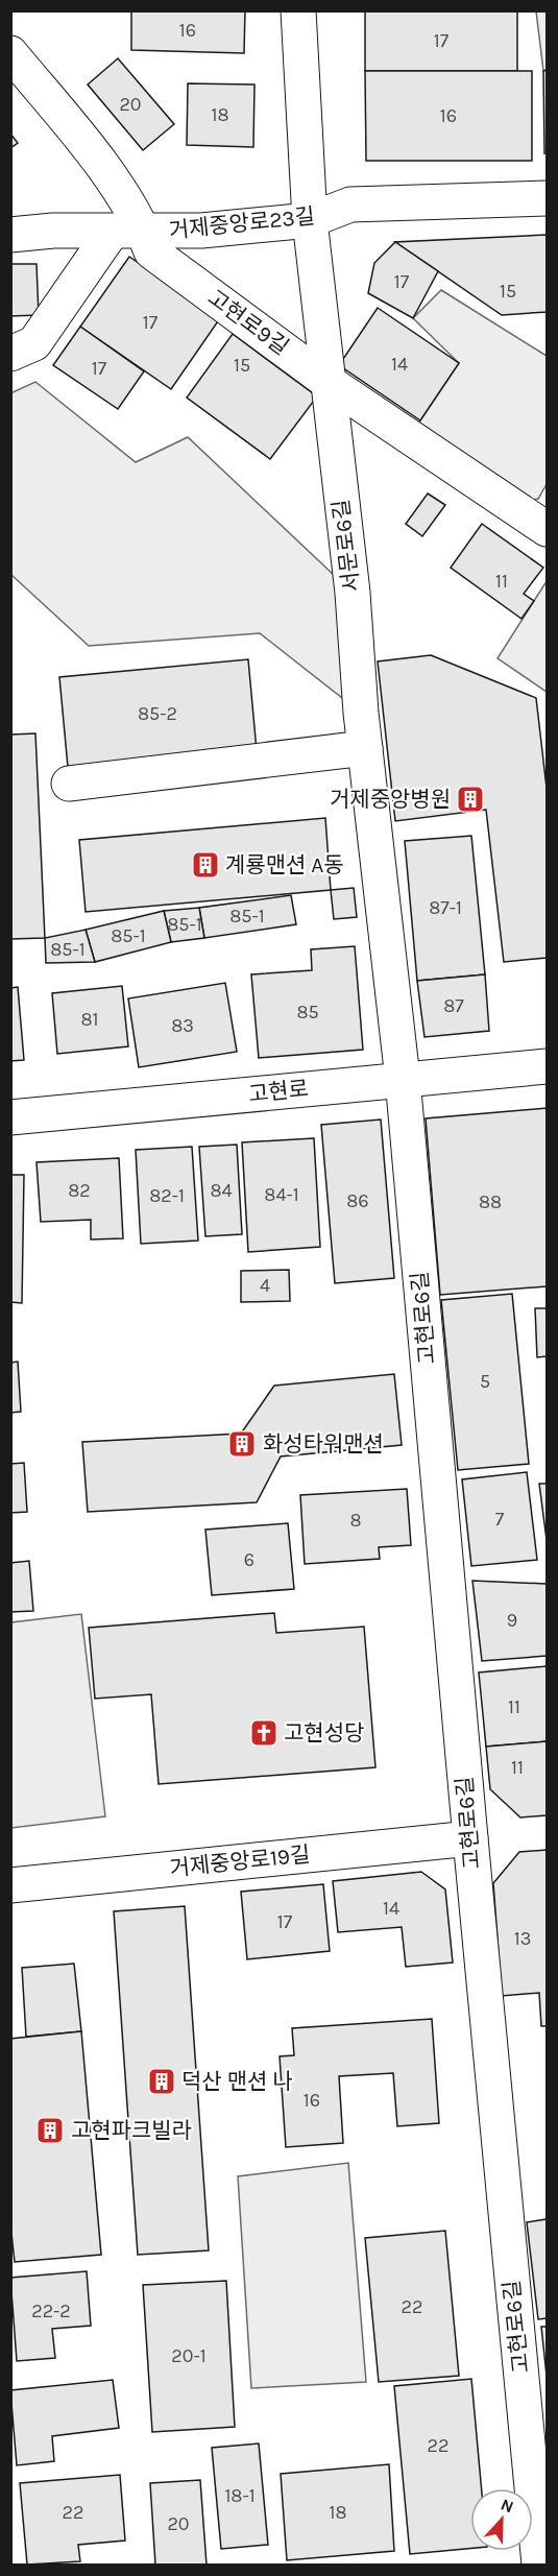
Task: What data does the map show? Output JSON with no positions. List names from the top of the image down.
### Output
{
  "streets": {
    "street": [
      "거제중앙로23길",
      "고현로9길",
      "서문로6길",
      "고현로",
      "고현로6길",
      "거제중앙로19길"
    ]
  },
  "crossings": [
    ["거제중앙로23길", "고현로9길"],
    ["거제중앙로23길", "서문로6길"],
    ["고현로9길", "서문로6길"],
    ["서문로6길", "고현로"],
    ["서문로6길", "고현로6길"],
    ["고현로", "고현로6길"],
    ["고현로6길", "거제중앙로19길"]
  ],
  "places": {
    "building": [
      "거제중앙병원",
      "계룡맨션 A동",
      "화성타워맨션",
      "덕산 맨션 나",
      "고현파크빌라"
    ],
    "church": ["고현성당"]
  },
  "house_numbers": [
    "16",
    "17",
    "20",
    "18",
    "16",
    "17",
    "15",
    "17",
    "14",
    "15",
    "17",
    "11",
    "85-2",
    "87-1",
    "85-1",
    "85-1",
    "85-1",
    "85-1",
    "87",
    "85",
    "81",
    "83",
    "82",
    "84",
    "84-1",
    "82-1",
    "86",
    "88",
    "4",
    "5",
    "7",
    "8",
    "6",
    "9",
    "11",
    "11",
    "14",
    "17",
    "13",
    "16",
    "22",
    "22-2",
    "20-1",
    "22",
    "18-1",
    "22",
    "18",
    "20"
  ],
  "north": "top"
}
